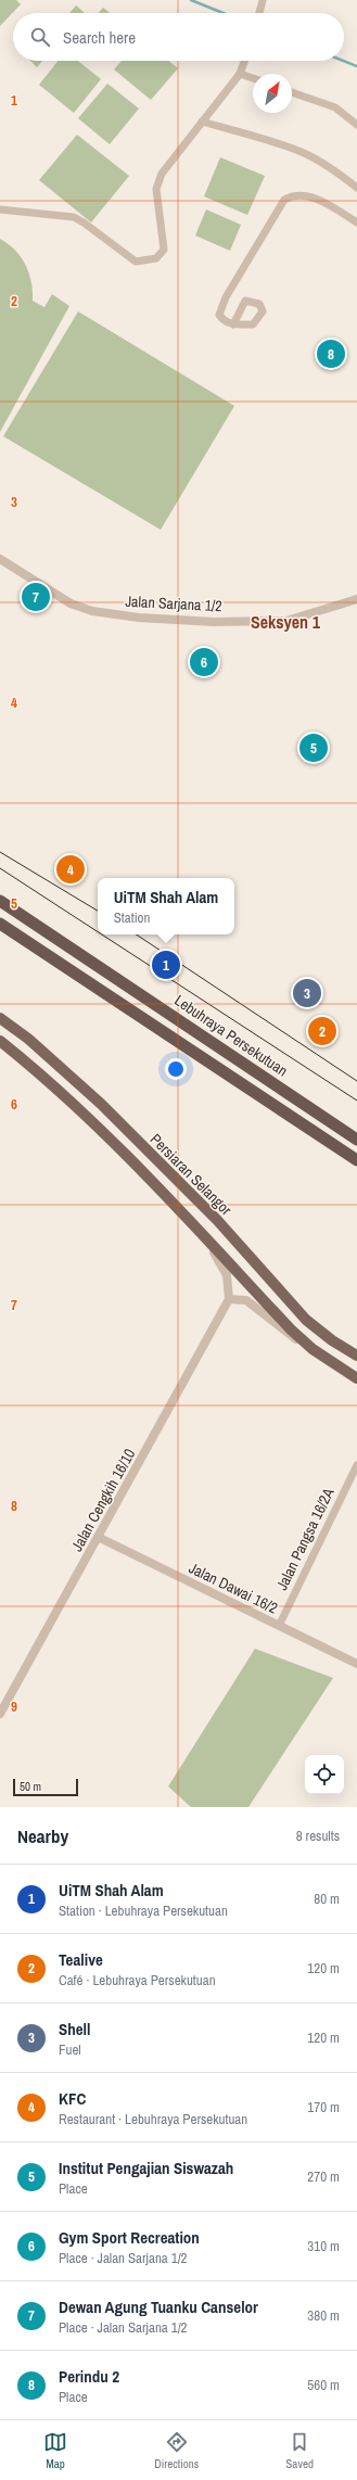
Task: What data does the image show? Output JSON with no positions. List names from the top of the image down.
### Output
{
  "streets": {
    "highway": ["Lebuhraya Persekutuan"],
    "main road": ["Persiaran Selangor"],
    "street": [
      "Jalan Sarjana 1/2",
      "Jalan Cengkih 16/10",
      "Jalan Pangsa 16/2A",
      "Jalan Dawai 16/2"
    ]
  },
  "crossings": [
    ["Jalan Cengkih 16/10", "Jalan Dawai 16/2"],
    ["Jalan Pangsa 16/2A", "Jalan Dawai 16/2"]
  ],
  "districts": ["Seksyen 1"],
  "scale_bar": "50 m",
  "north": "top right",
  "page": {
    "search": "Search here",
    "pins": [
      "8",
      "7",
      "6",
      "5",
      "4",
      "1",
      "3",
      "2"
    ],
    "popup": ["UiTM Shah Alam", "Station"],
    "scale": "50 m",
    "heading": ["Nearby", "8 results"],
    "list": [
      {
        "mark": "1",
        "name": "UiTM Shah Alam",
        "note": "Station · Lebuhraya Persekutuan",
        "value": "80 m"
      },
      {
        "mark": "2",
        "name": "Tealive",
        "note": "Café · Lebuhraya Persekutuan",
        "value": "120 m"
      },
      {
        "mark": "3",
        "name": "Shell",
        "note": "Fuel",
        "value": "120 m"
      },
      {
        "mark": "4",
        "name": "KFC",
        "note": "Restaurant · Lebuhraya Persekutuan",
        "value": "170 m"
      },
      {
        "mark": "5",
        "name": "Institut Pengajian Siswazah",
        "note": "Place",
        "value": "270 m"
      },
      {
        "mark": "6",
        "name": "Gym Sport Recreation",
        "note": "Place · Jalan Sarjana 1/2",
        "value": "310 m"
      },
      {
        "mark": "7",
        "name": "Dewan Agung Tuanku Canselor",
        "note": "Place · Jalan Sarjana 1/2",
        "value": "380 m"
      },
      {
        "mark": "8",
        "name": "Perindu 2",
        "note": "Place",
        "value": "560 m"
      }
    ],
    "nav": ["Map", "Directions", "Saved"]
  },
  "grid": {
    "rows": [
      "1",
      "2",
      "3",
      "4",
      "5",
      "6",
      "7",
      "8",
      "9"
    ]
  }
}
